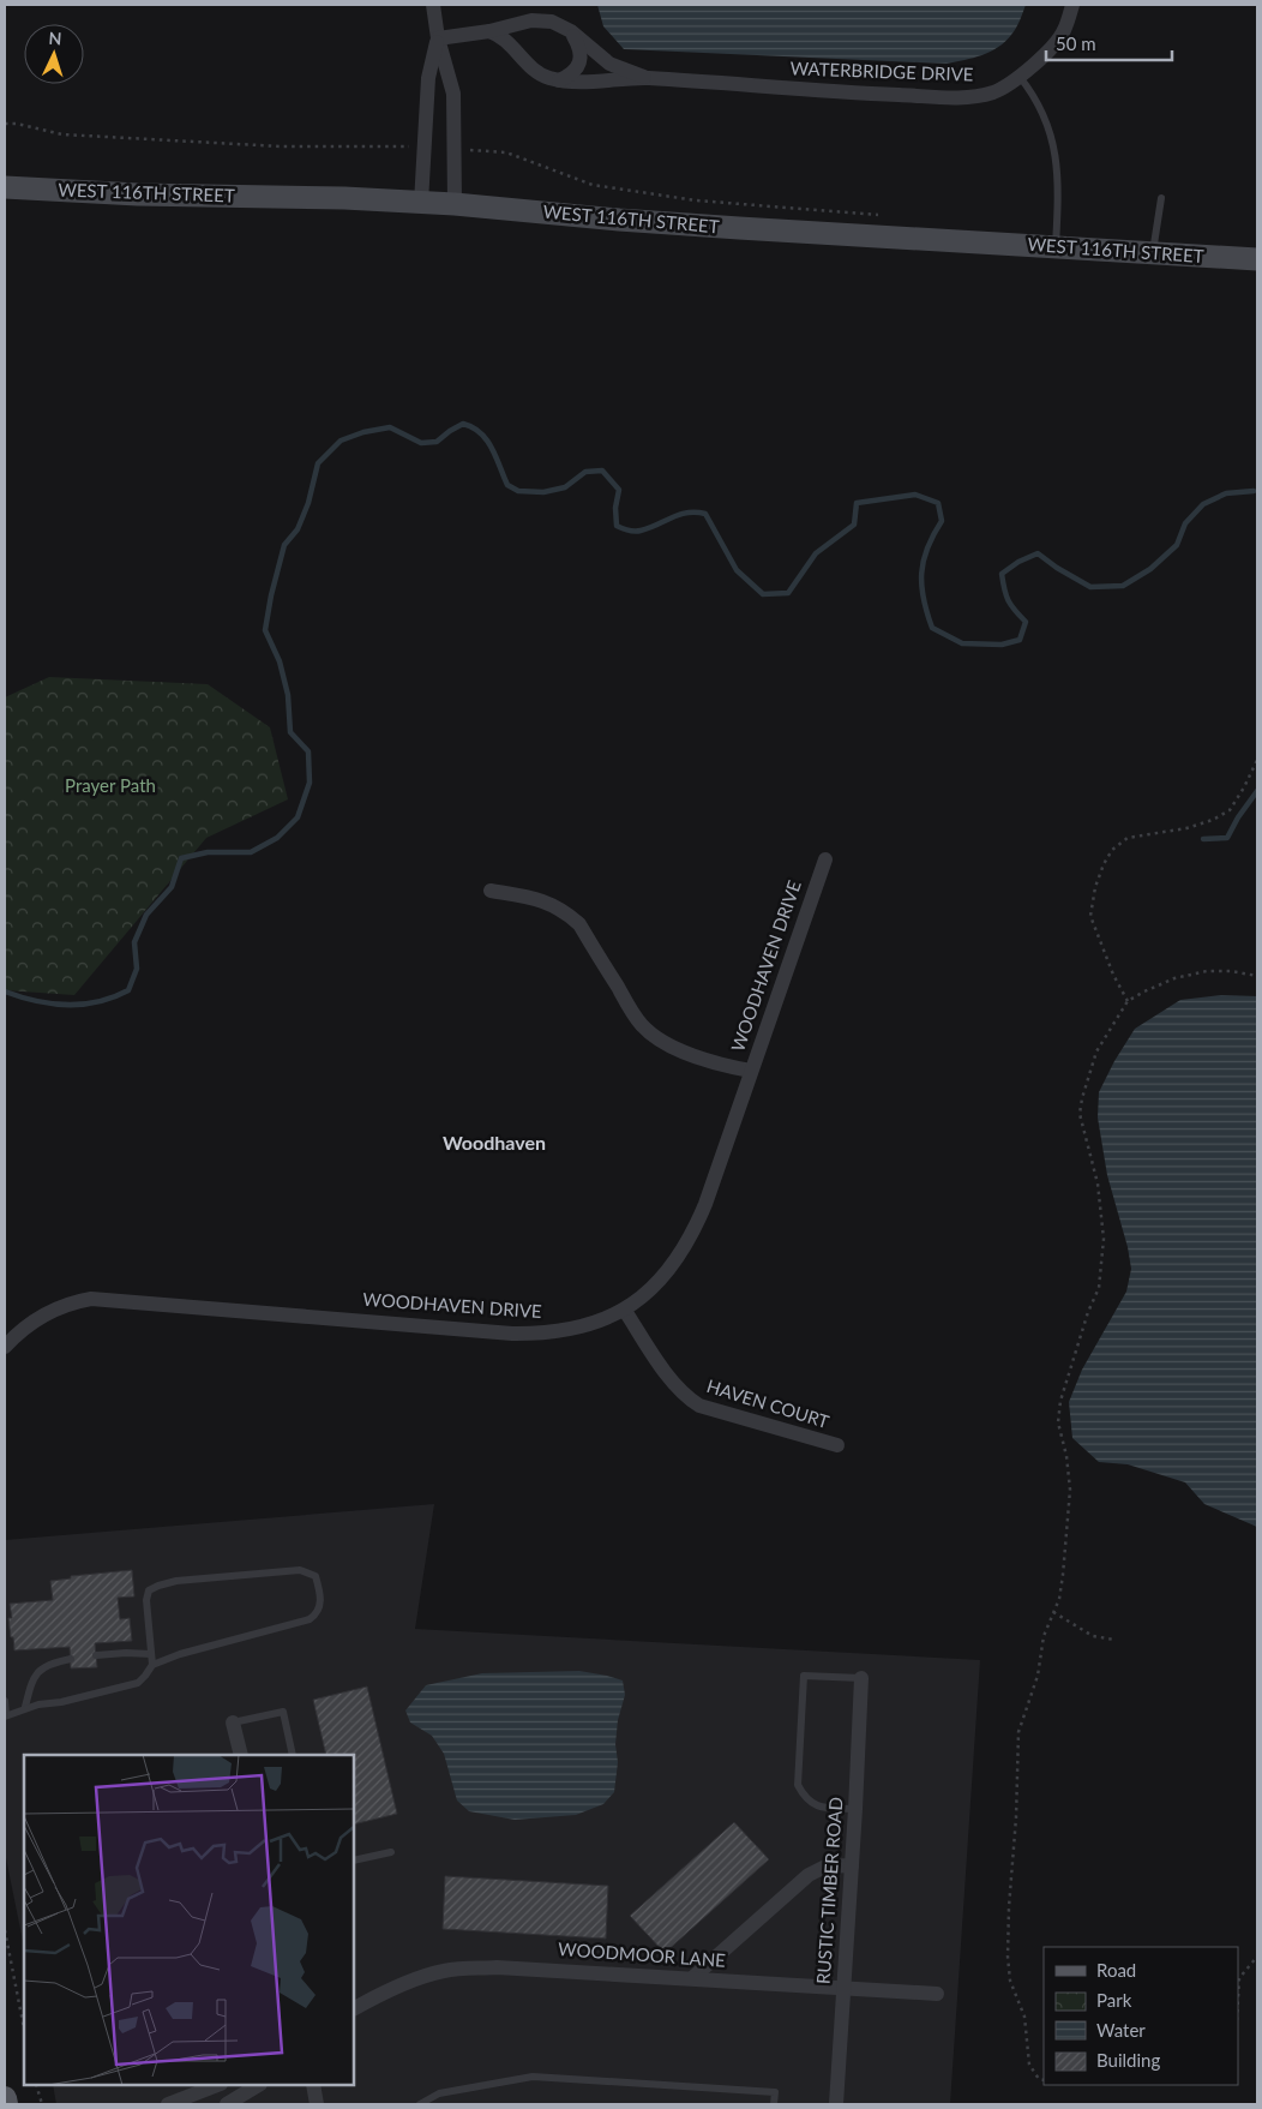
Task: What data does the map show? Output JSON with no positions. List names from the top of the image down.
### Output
{
  "streets": {
    "main road": ["WEST 116TH STREET"],
    "street": [
      "WATERBRIDGE DRIVE",
      "WOODHAVEN DRIVE",
      "HAVEN COURT",
      "RUSTIC TIMBER ROAD",
      "WOODMOOR LANE"
    ]
  },
  "crossings": [
    ["WOODHAVEN DRIVE", "HAVEN COURT"],
    ["RUSTIC TIMBER ROAD", "WOODMOOR LANE"]
  ],
  "districts": ["Woodhaven"],
  "parks": ["Prayer Path"],
  "legend": [
    "Road",
    "Park",
    "Water",
    "Building"
  ],
  "scale_bar": "50 m",
  "north": "top"
}
